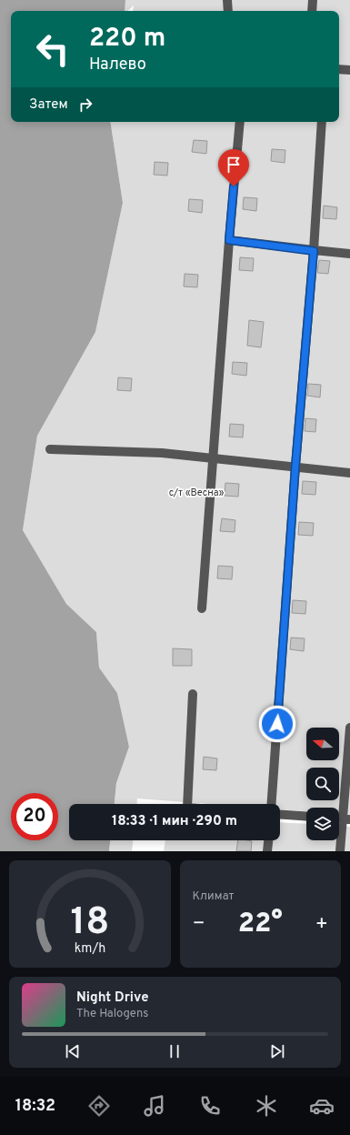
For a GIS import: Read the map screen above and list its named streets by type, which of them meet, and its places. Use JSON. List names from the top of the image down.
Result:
{
  "parks": ["с/т «Весна»"],
  "north": "left",
  "page": {
    "turn": ["220 m", "Налево"],
    "then": "Затем",
    "limit": "20",
    "trip": "18:33 · 1 мин · 290 m",
    "tile": "Климат",
    "heat": ["−", "22°", "+"],
    "song": ["Night Drive", "The Halogens"],
    "tabs": "18:32",
    "gauge": ["18", "km/h"]
  }
}
